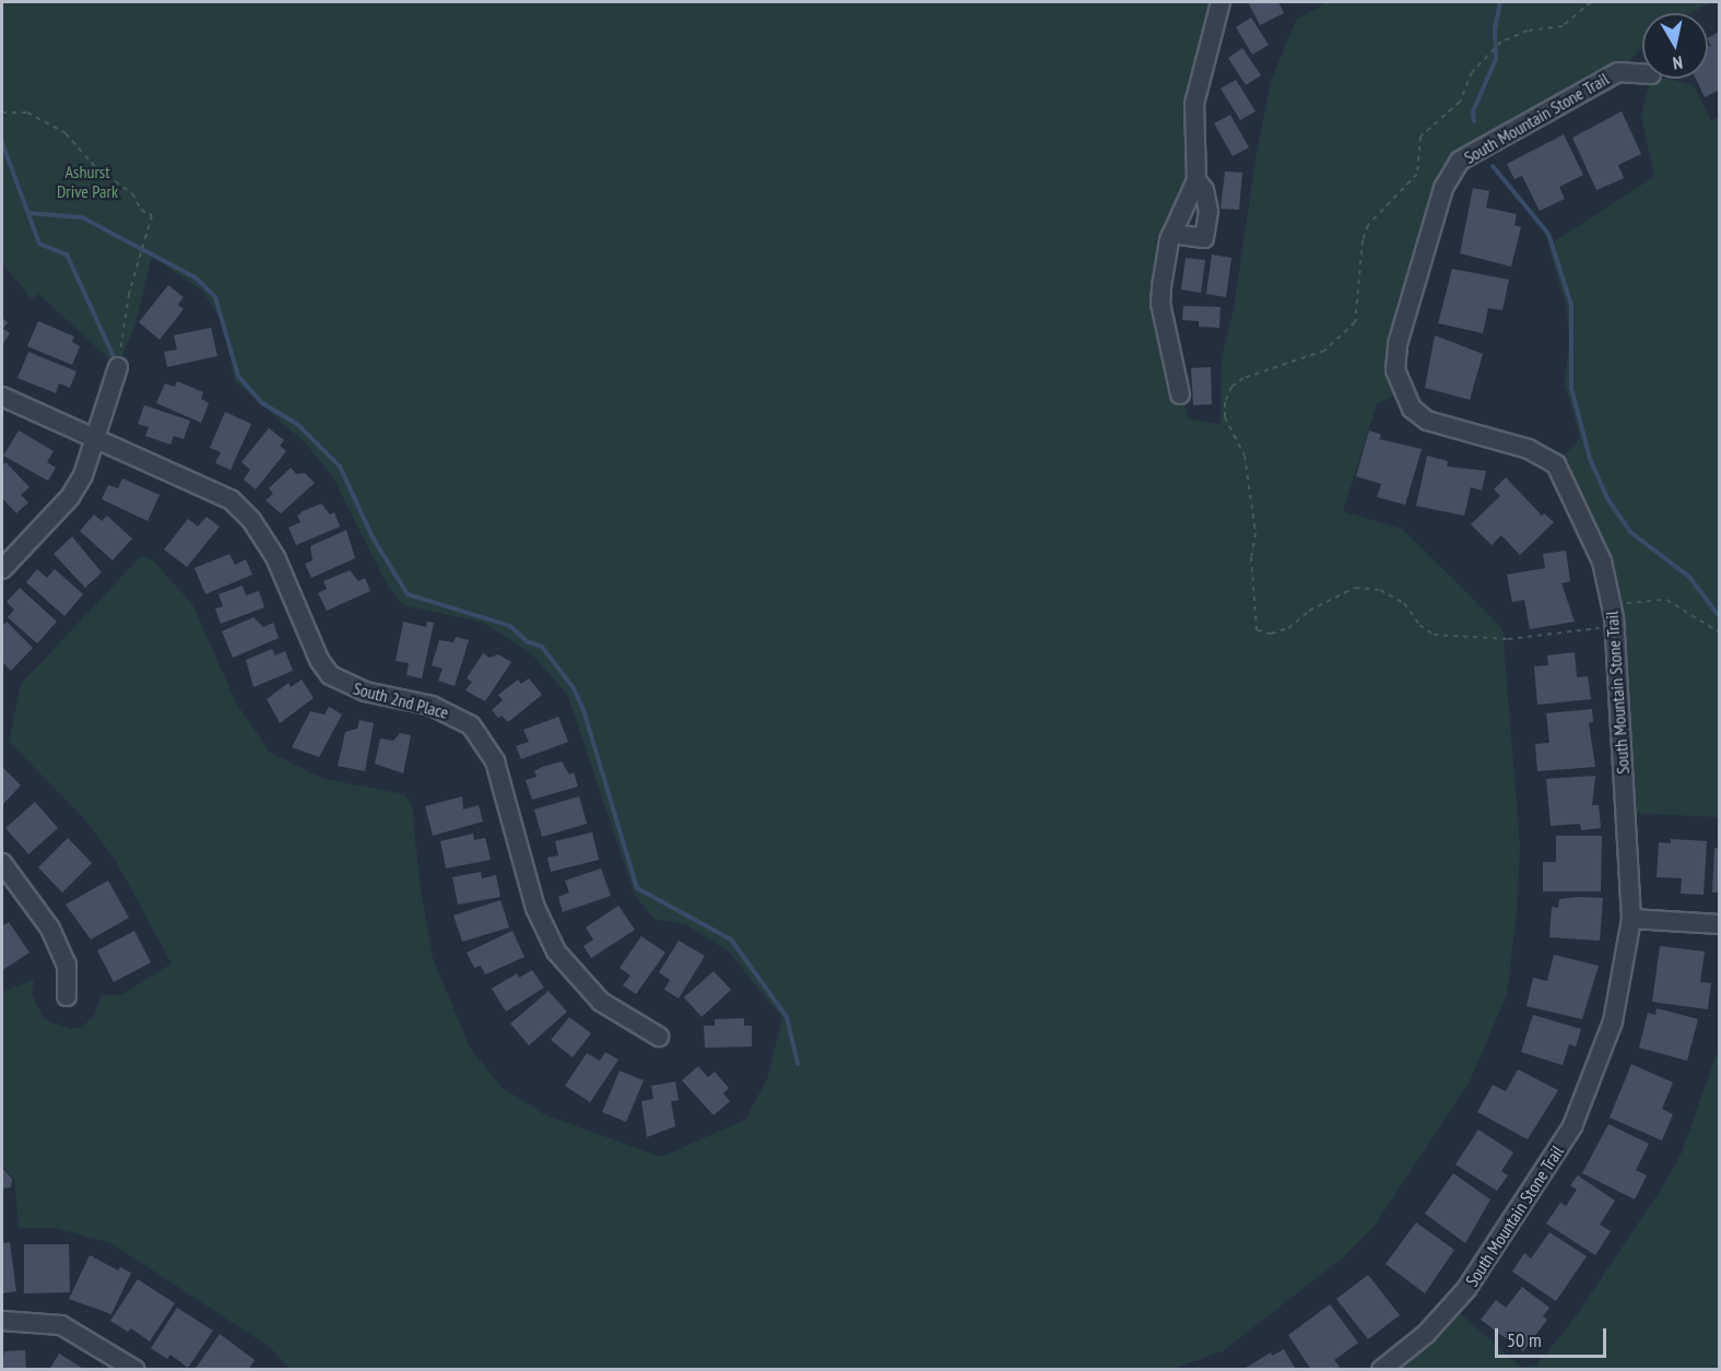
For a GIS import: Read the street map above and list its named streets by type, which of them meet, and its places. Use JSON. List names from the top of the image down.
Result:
{
  "streets": {
    "street": ["South Mountain Stone Trail", "South 2nd Place"]
  },
  "parks": ["Ashurst Drive Park"],
  "scale_bar": "50 m",
  "north": "bottom"
}
